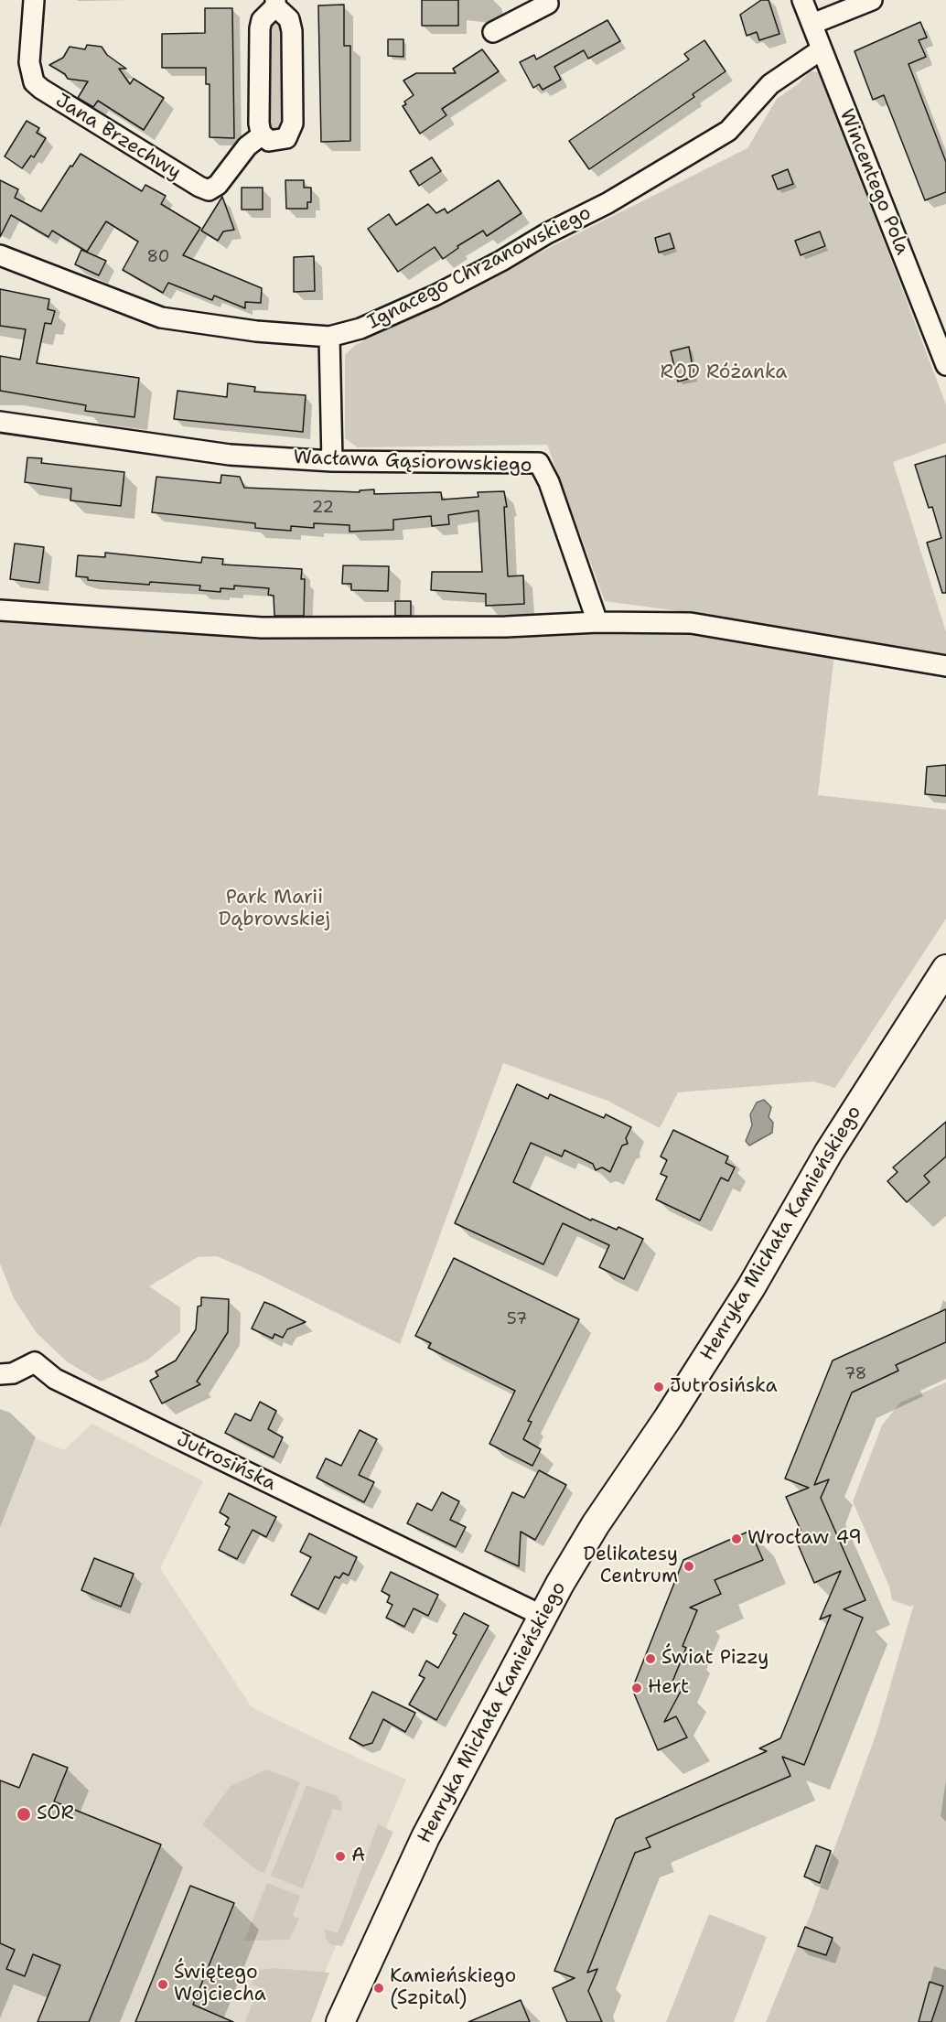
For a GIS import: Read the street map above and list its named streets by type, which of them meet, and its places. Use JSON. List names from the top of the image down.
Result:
{
  "streets": {
    "street": [
      "Jana Brzechwy",
      "Wincentego Pola",
      "Ignacego Chrzanowskiego",
      "Wacława Gąsiorowskiego",
      "Henryka Michała Kamieńskiego",
      "Jutrosińska"
    ]
  },
  "crossings": [
    ["Wincentego Pola", "Ignacego Chrzanowskiego"],
    ["Henryka Michała Kamieńskiego", "Jutrosińska"]
  ],
  "parks": ["ROD Różanka", "Park Marii Dąbrowskiej"],
  "places": [
    "Jutrosińska",
    "Wrocław 49",
    "Delikatesy Centrum",
    "Świat Pizzy",
    "Hert",
    "SOR",
    "A",
    "Świętego Wojciecha",
    "Kamieńskiego (Szpital)"
  ],
  "house_numbers": [
    "80",
    "22",
    "57",
    "78"
  ]
}
